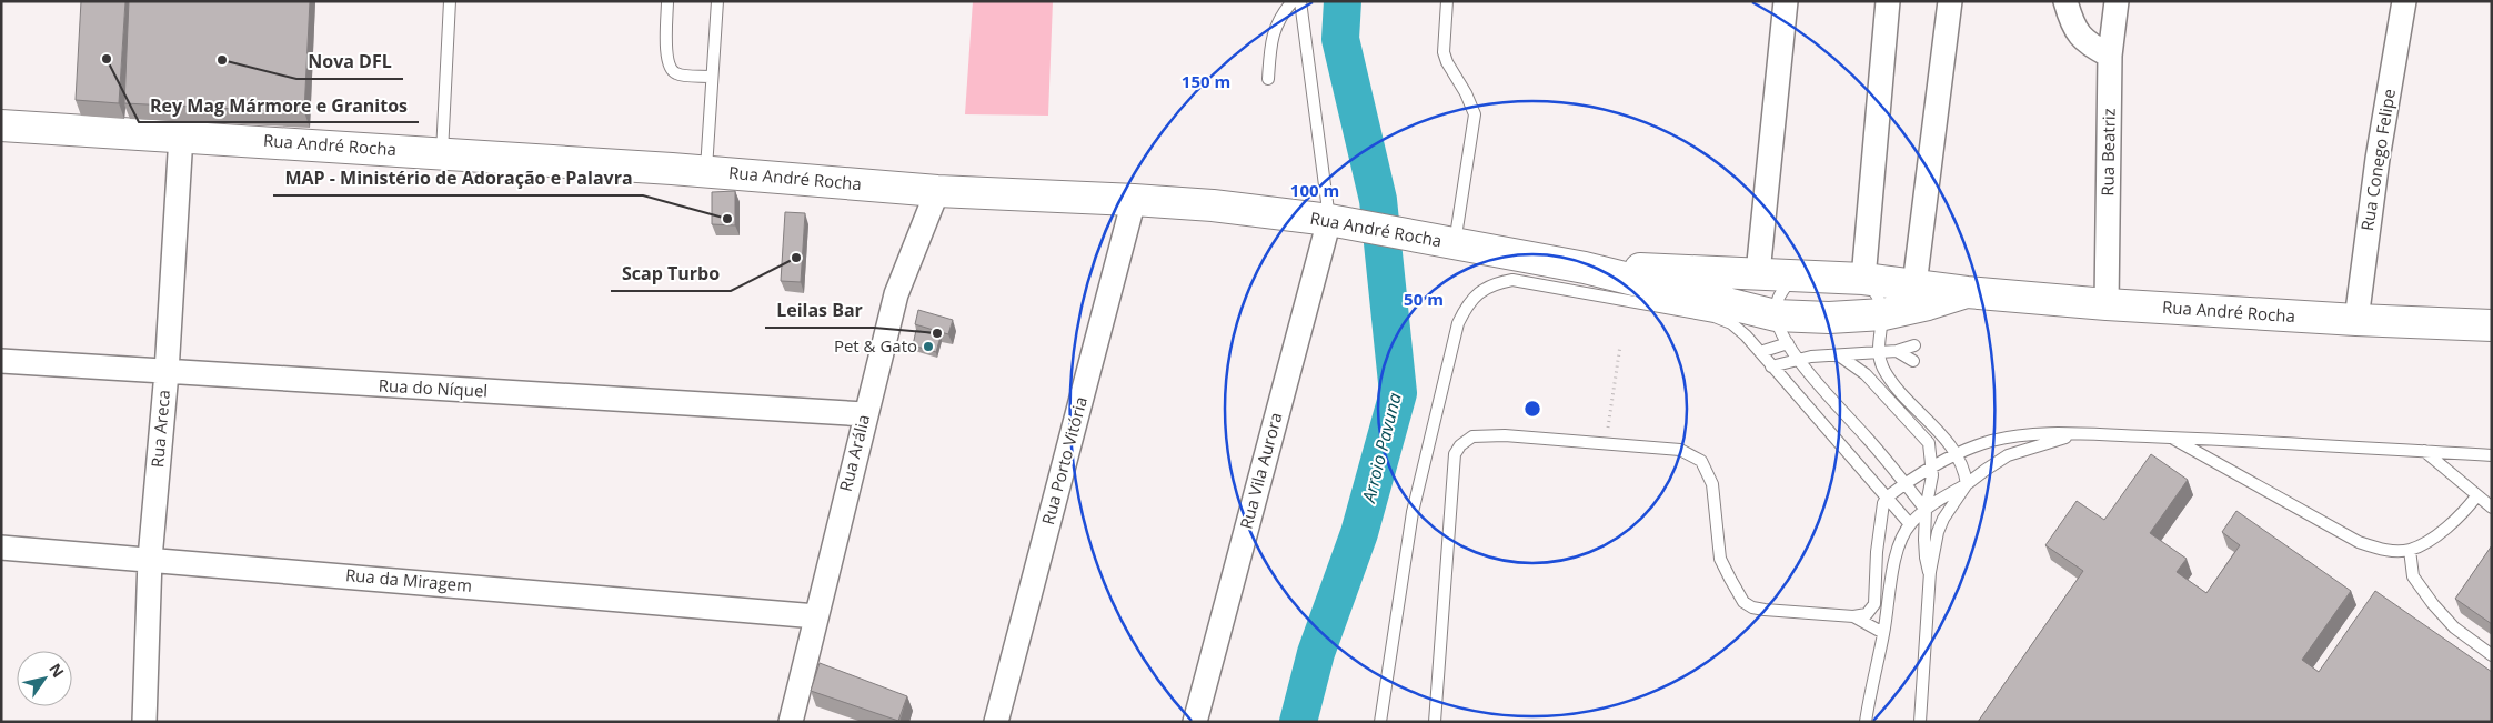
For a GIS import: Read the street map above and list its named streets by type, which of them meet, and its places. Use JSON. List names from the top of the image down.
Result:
{
  "streets": {
    "main road": ["Rua André Rocha"],
    "street": [
      "Rua Beatriz",
      "Rua Conego Felipe",
      "Rua do Níquel",
      "Rua Areca",
      "Rua Arália",
      "Rua Porto Vitória",
      "Rua Vila Aurora",
      "Rua da Miragem"
    ]
  },
  "crossings": [
    ["Rua André Rocha", "Rua Beatriz"],
    ["Rua André Rocha", "Rua Conego Felipe"],
    ["Rua André Rocha", "Rua Areca"],
    ["Rua André Rocha", "Rua Arália"],
    ["Rua André Rocha", "Rua Porto Vitória"],
    ["Rua André Rocha", "Rua Vila Aurora"],
    ["Rua do Níquel", "Rua Areca"],
    ["Rua do Níquel", "Rua Arália"],
    ["Rua Areca", "Rua da Miragem"],
    ["Rua Arália", "Rua da Miragem"]
  ],
  "water": ["Arroio Pavuna"],
  "places": [
    "Rey Mag Mármore e Granitos",
    "Nova DFL",
    "MAP - Ministério de Adoração e Palavra",
    "Scap Turbo",
    "Leilas Bar",
    "Pet & Gato"
  ],
  "north": "top right",
  "rings": ["150 m", "100 m", "50 m"]
}
